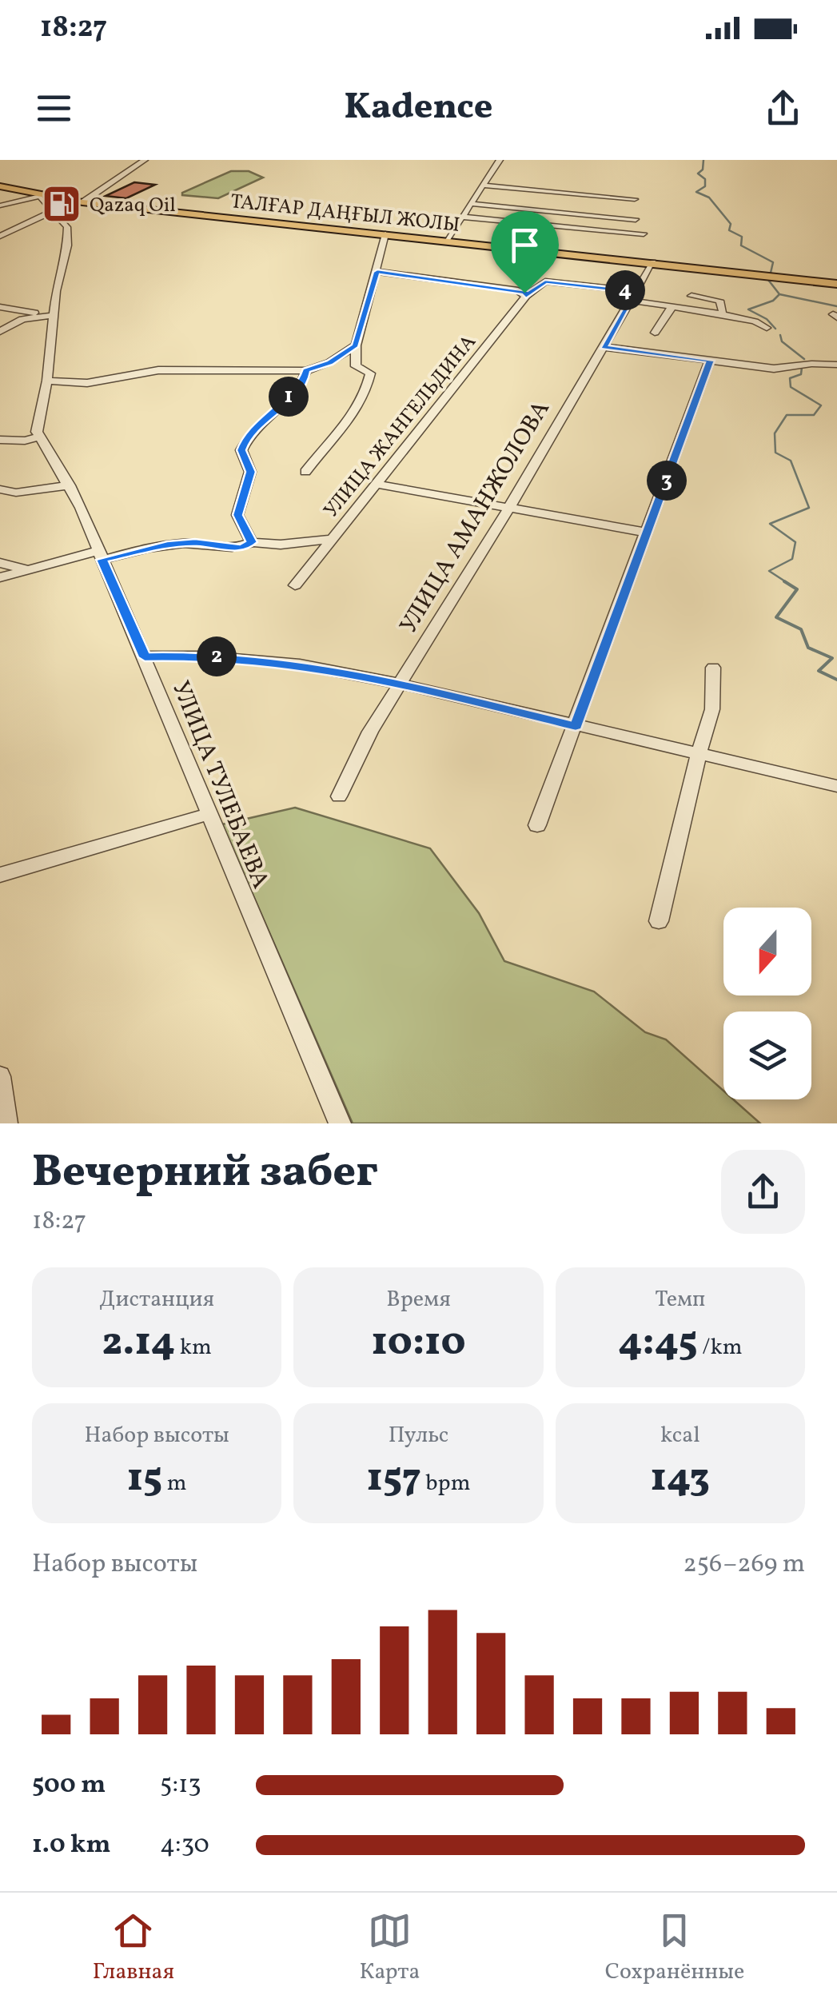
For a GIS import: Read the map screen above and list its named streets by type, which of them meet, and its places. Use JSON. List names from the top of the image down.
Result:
{
  "streets": {
    "main road": ["ТАЛҒАР ДАҢҒЫЛ ЖОЛЫ"],
    "street": ["УЛИЦА ЖАНГЕЛЬДИНА", "УЛИЦА АМАНЖОЛОВА", "УЛИЦА ТУЛЕБАЕВА"]
  },
  "crossings": [
    ["ТАЛҒАР ДАҢҒЫЛ ЖОЛЫ", "УЛИЦА АМАНЖОЛОВА"]
  ],
  "places": {
    "fuel station": ["Qazaq Oil"]
  },
  "north": "bottom",
  "page": {
    "status": "18:27",
    "header": "Kadence",
    "pins": [
      "4",
      "1",
      "3",
      "2"
    ],
    "heading": ["Вечерний забег", "18:27"],
    "stats": [
      ["Дистанция", "2.14 km"],
      ["Время", "10:10"],
      ["Темп", "4:45 /km"],
      ["Набор высоты", "15 m"],
      ["Пульс", "157 bpm"],
      ["kcal", "143"]
    ],
    "chart": ["Набор высоты", "256–269 m"],
    "list": [
      {
        "name": "500 m",
        "note": "5:13"
      },
      {
        "name": "1.0 km",
        "note": "4:30"
      }
    ],
    "tabs": ["Главная", "Карта", "Сохранённые"]
  }
}
